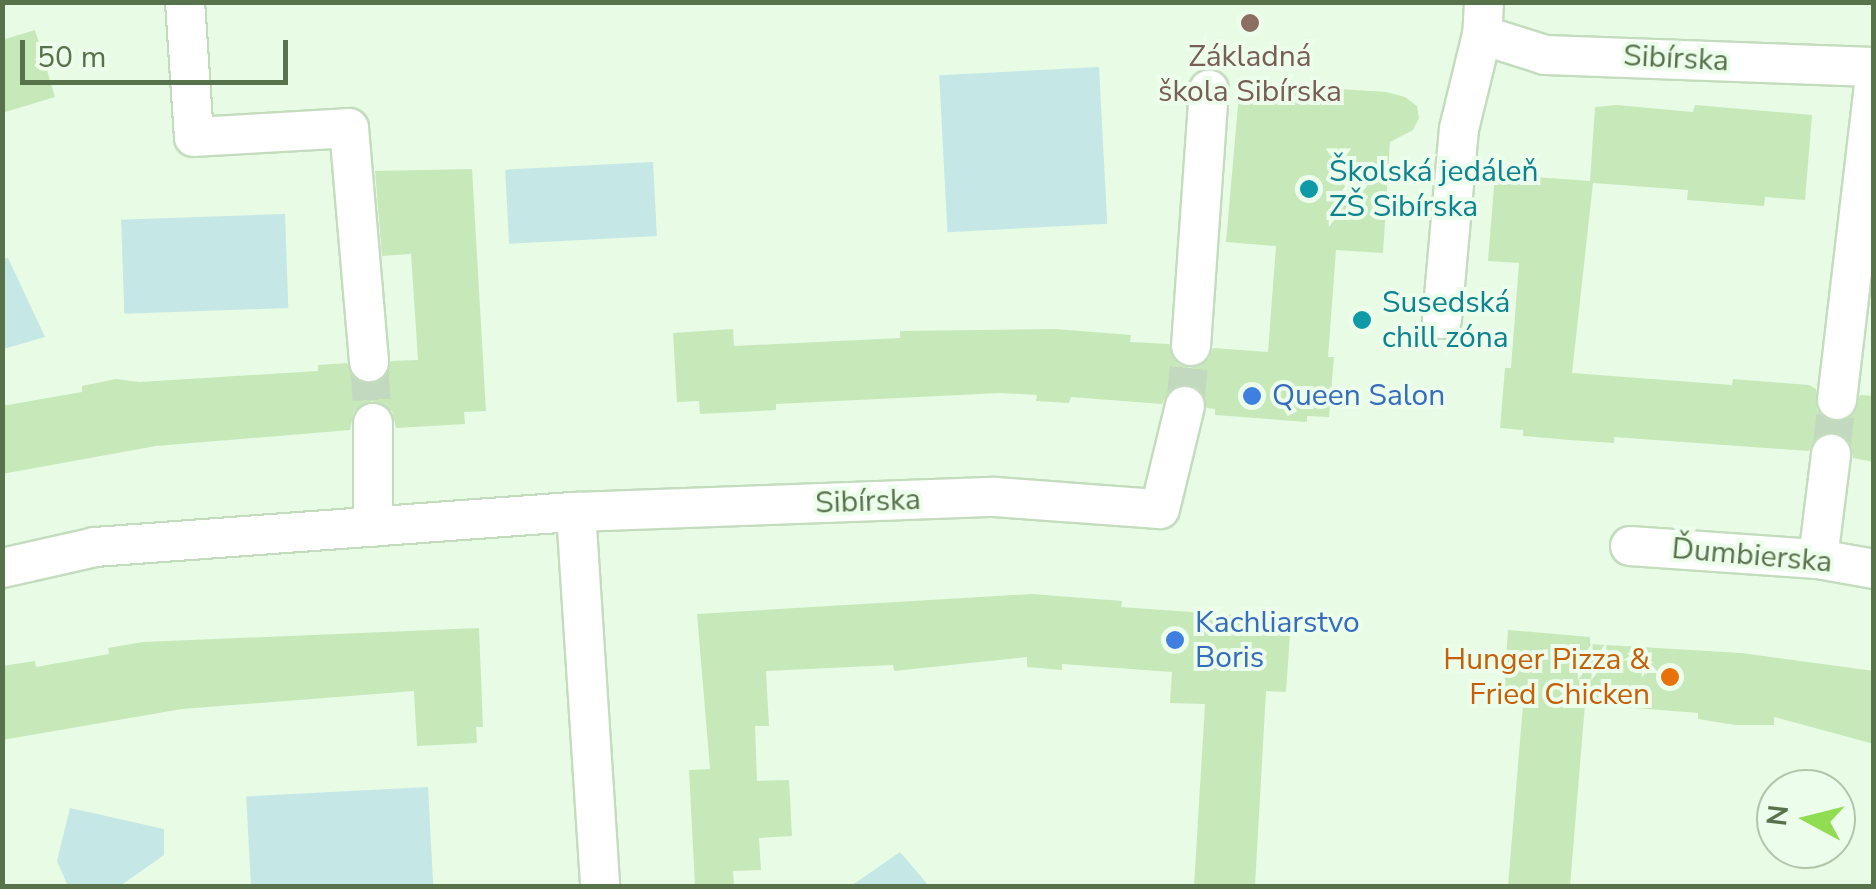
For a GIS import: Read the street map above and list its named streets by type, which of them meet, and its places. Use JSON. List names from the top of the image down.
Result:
{
  "streets": {
    "street": ["Sibírska", "Ďumbierska"]
  },
  "places": [
    "Základná škola Sibírska",
    "Školská jedáleň ZŠ Sibírska",
    "Susedská chill zóna",
    "Queen Salon",
    "Kachliarstvo Boris",
    "Hunger Pizza & Fried Chicken"
  ],
  "scale_bar": "50 m",
  "north": "left"
}
